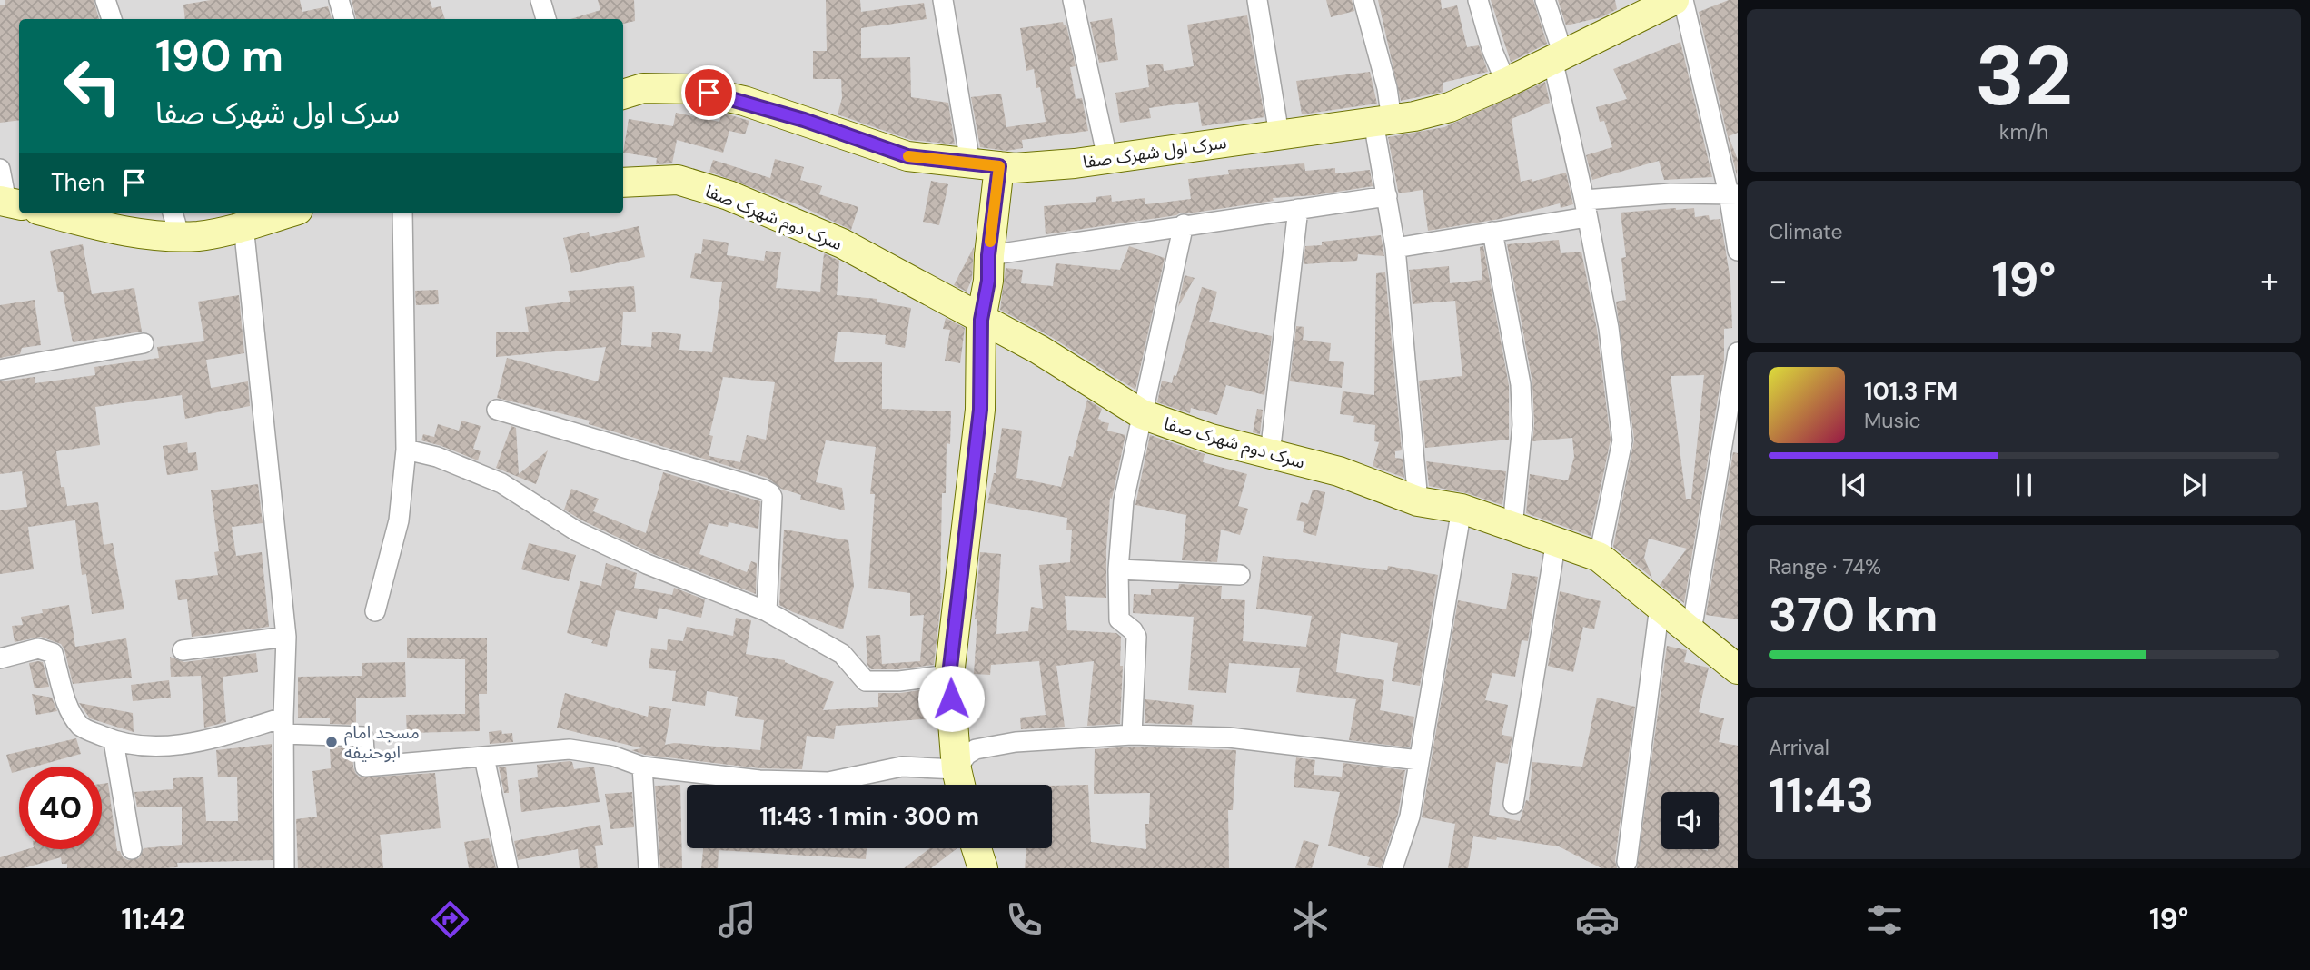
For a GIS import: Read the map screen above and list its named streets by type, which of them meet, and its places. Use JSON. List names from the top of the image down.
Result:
{
  "streets": {
    "street": ["سرک اول شهرک صفا", "سرک دوم شهرک صفا"]
  },
  "places": ["مسجد امام ابوحنیفه"],
  "page": {
    "tile": [
      ["32", "km/h"],
      "Climate",
      ["Range · 74%", "370 km"],
      ["Arrival", "11:43"]
    ],
    "turn": ["190 m", "سرک اول شهرک صفا"],
    "then": "Then",
    "heat": ["−", "19°", "+"],
    "song": ["101.3 FM", "Music"],
    "limit": "40",
    "trip": "11:43 · 1 min · 300 m",
    "tabs": ["11:42", "19°"]
  }
}
